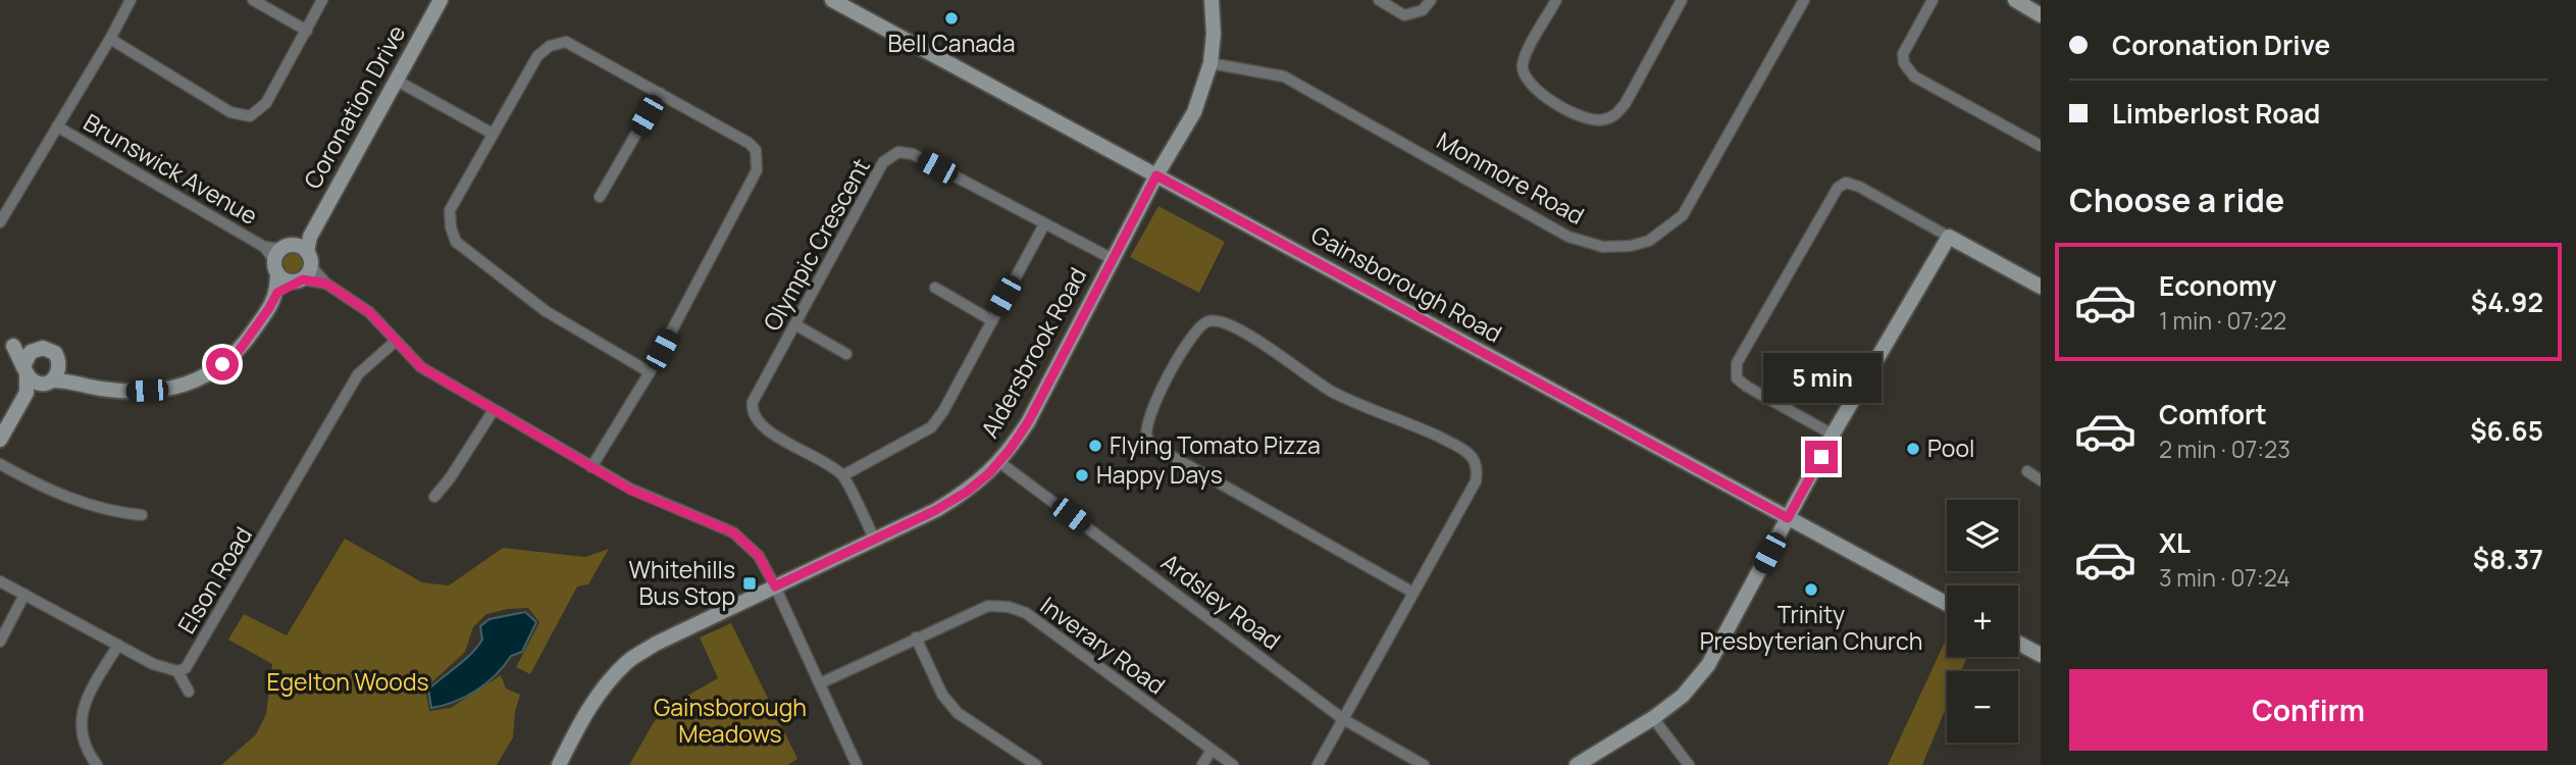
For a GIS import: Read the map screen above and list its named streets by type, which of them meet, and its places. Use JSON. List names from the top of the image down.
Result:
{
  "streets": {
    "street": [
      "Coronation Drive",
      "Brunswick Avenue",
      "Monmore Road",
      "Olympic Crescent",
      "Gainsborough Road",
      "Aldersbrook Road",
      "Elson Road",
      "Ardsley Road",
      "Inverary Road"
    ]
  },
  "crossings": [
    ["Coronation Drive", "Brunswick Avenue"],
    ["Monmore Road", "Aldersbrook Road"],
    ["Olympic Crescent", "Aldersbrook Road"],
    ["Gainsborough Road", "Aldersbrook Road"],
    ["Aldersbrook Road", "Ardsley Road"]
  ],
  "parks": ["Egelton Woods", "Gainsborough Meadows"],
  "places": {
    "other": [
      "Bell Canada",
      "Flying Tomato Pizza",
      "Pool",
      "Happy Days",
      "Trinity Presbyterian Church"
    ],
    "transit": ["Whitehills Bus Stop"]
  },
  "page": {
    "banner": ["Coronation Drive", "Limberlost Road"],
    "heading": "Choose a ride",
    "list": [
      {
        "name": "Economy",
        "note": "1 min · 07:22",
        "value": "$4.92"
      },
      {
        "name": "Comfort",
        "note": "2 min · 07:23",
        "value": "$6.65"
      },
      {
        "name": "XL",
        "note": "3 min · 07:24",
        "value": "$8.37"
      }
    ],
    "bubble": "5 min",
    "map_buttons": ["+", "−"],
    "buttons": "Confirm"
  }
}
